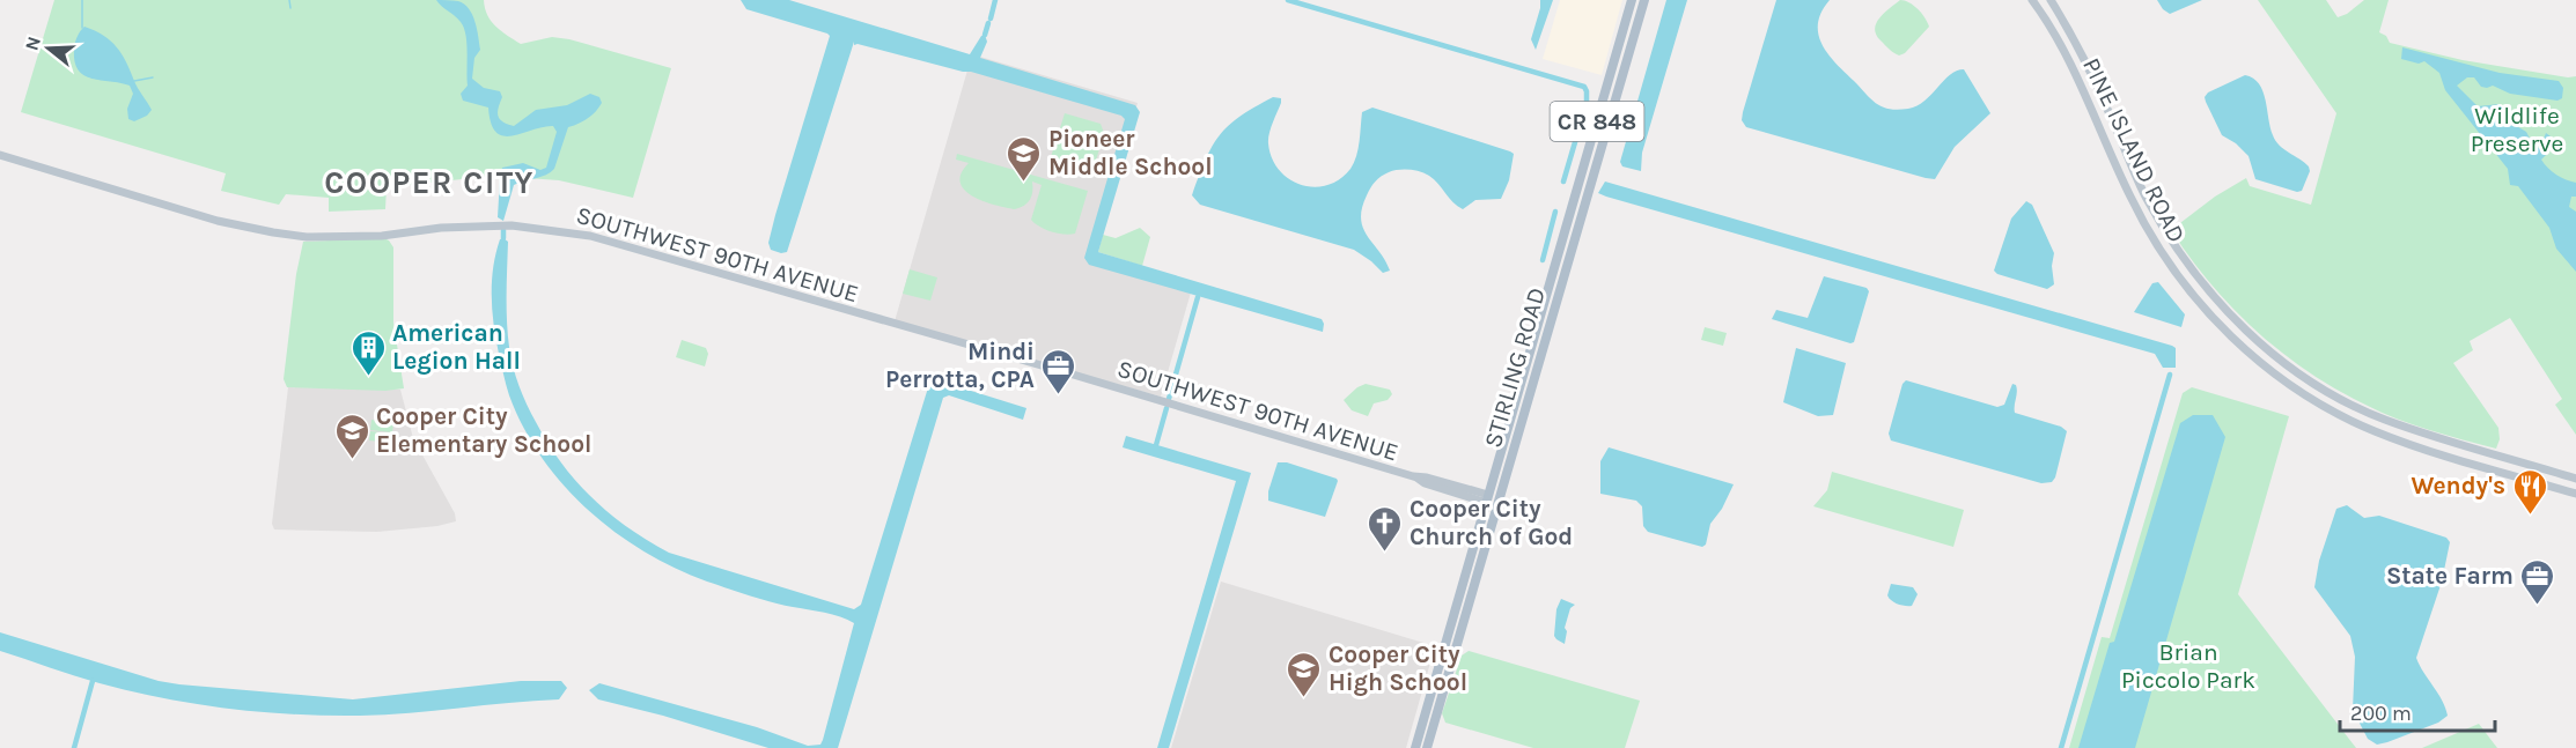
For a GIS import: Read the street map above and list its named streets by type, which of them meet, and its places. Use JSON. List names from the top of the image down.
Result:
{
  "streets": {
    "main road": ["CR 848", "STIRLING ROAD"],
    "street": ["PINE ISLAND ROAD", "SOUTHWEST 90TH AVENUE"]
  },
  "crossings": [
    ["SOUTHWEST 90TH AVENUE", "STIRLING ROAD"]
  ],
  "districts": ["COOPER CITY"],
  "parks": ["Wildlife Preserve", "Brian Piccolo Park"],
  "places": {
    "school or university": ["Pioneer Middle School", "Cooper City Elementary School", "Cooper City High School"],
    "building": ["American Legion Hall"],
    "office": ["Mindi Perrotta, CPA", "State Farm"],
    "restaurant": ["Wendy's"],
    "church": ["Cooper City Church of God"]
  },
  "scale_bar": "200 m",
  "north": "left"
}
